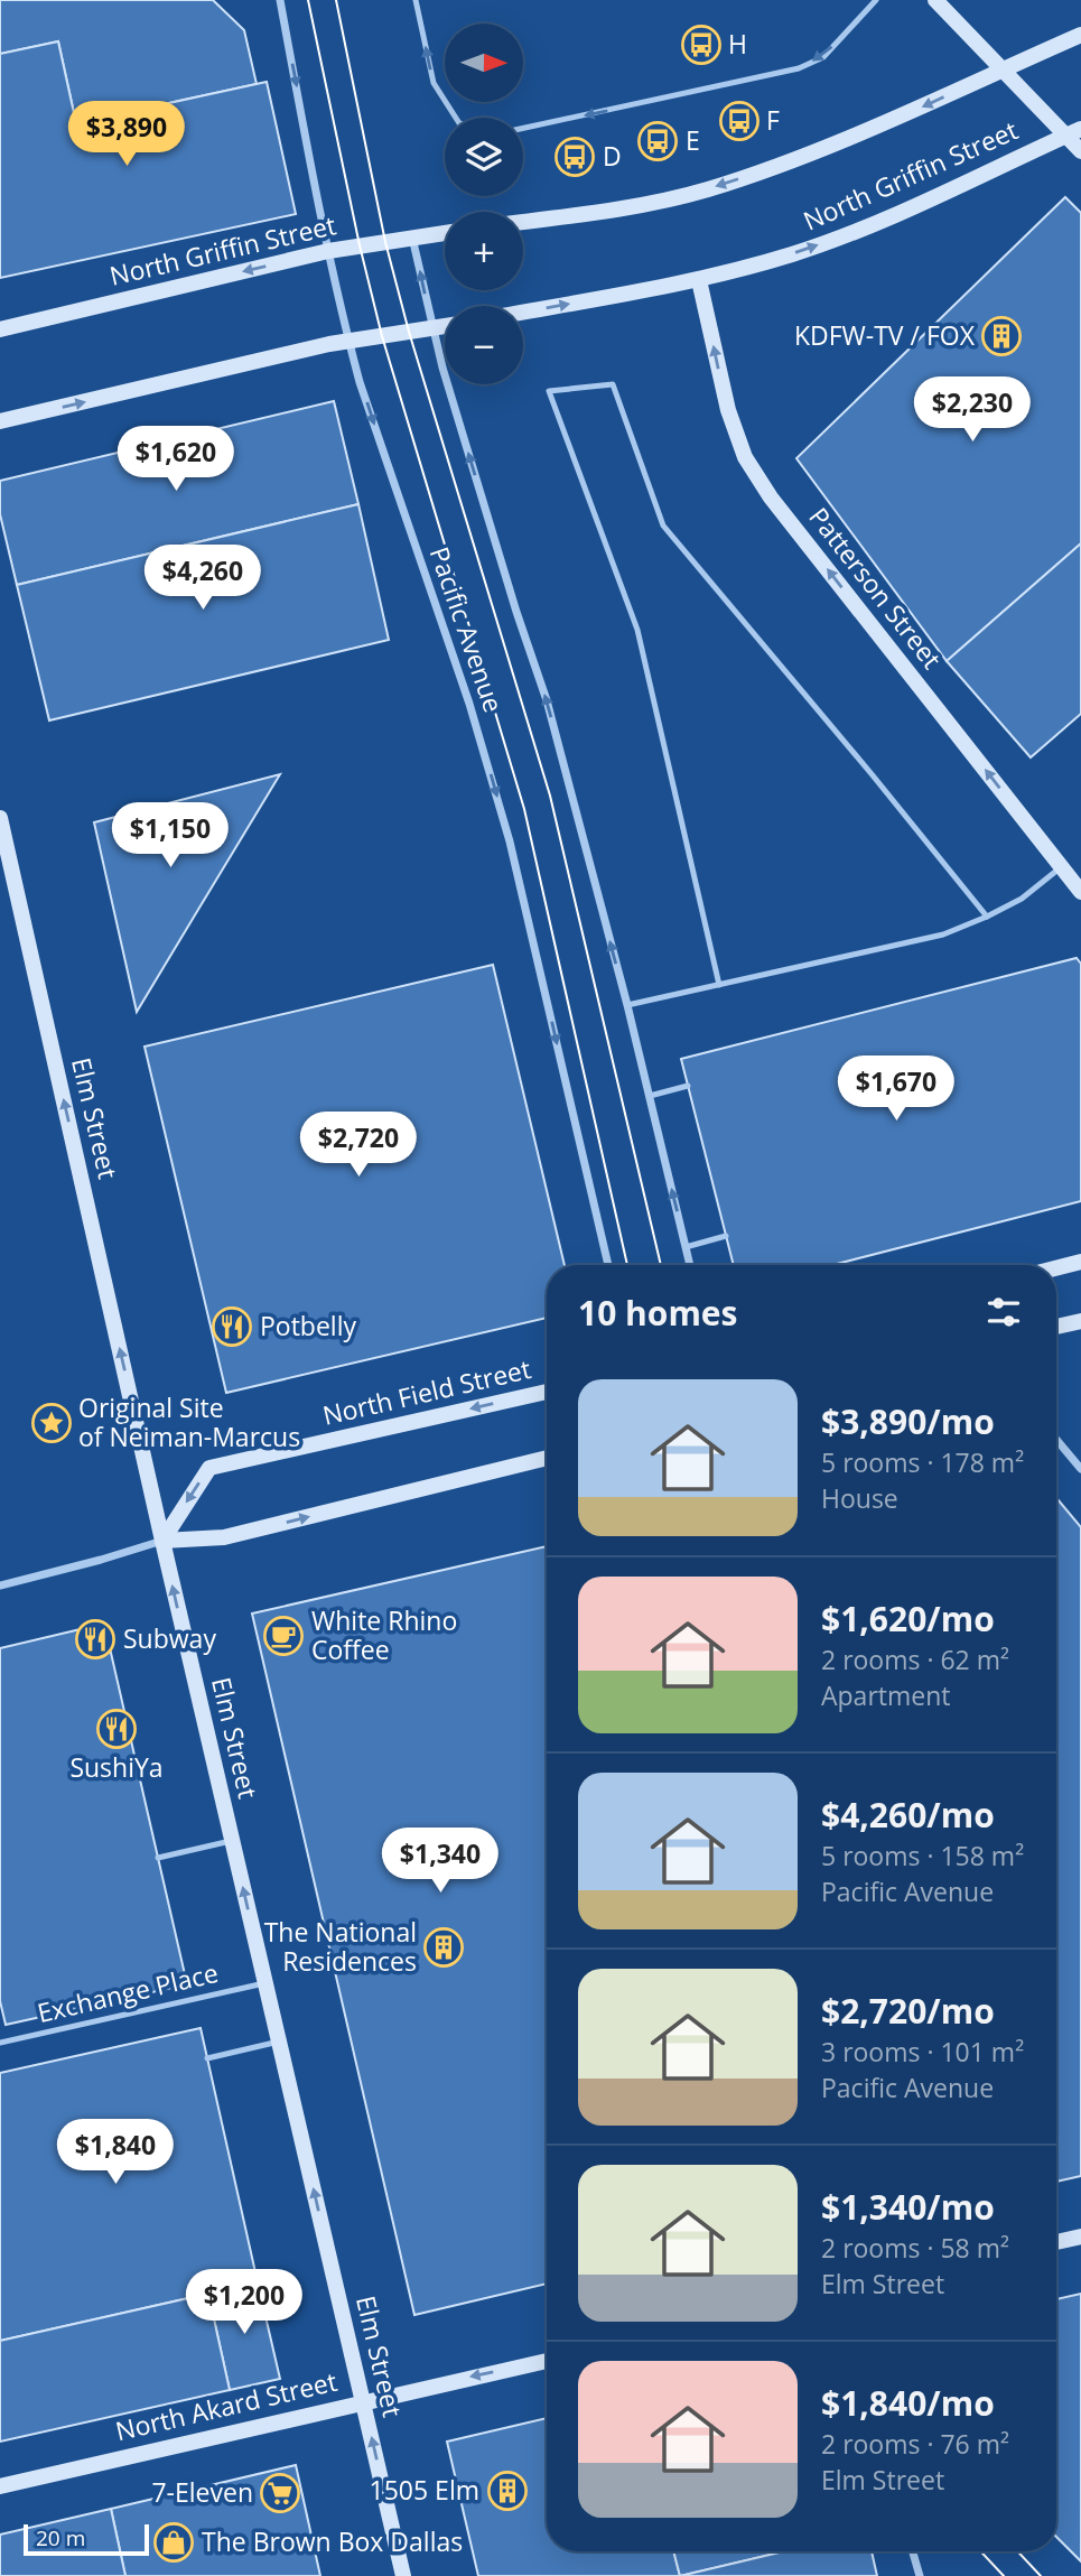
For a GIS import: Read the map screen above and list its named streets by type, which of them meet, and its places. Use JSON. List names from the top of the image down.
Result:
{
  "streets": {
    "main road": [
      "North Griffin Street",
      "Patterson Street",
      "Elm Street",
      "North Field Street",
      "North Akard Street"
    ],
    "street": ["Pacific Avenue"],
    "lane": ["Exchange Place"]
  },
  "crossings": [
    ["North Griffin Street", "Patterson Street"],
    ["North Griffin Street", "Pacific Avenue"],
    ["Elm Street", "North Field Street"],
    ["Elm Street", "Exchange Place"],
    ["Elm Street", "North Akard Street"]
  ],
  "one_way": ["Patterson Street", "Elm Street"],
  "places": {
    "bus stop": [
      "H",
      "F",
      "E",
      "D"
    ],
    "building": ["KDFW-TV / FOX", "The National Residences", "1505 Elm"],
    "restaurant": ["Potbelly", "Subway", "SushiYa"],
    "place": ["Original Site of Neiman-Marcus"],
    "cafe": ["White Rhino Coffee"],
    "supermarket": ["7-Eleven"],
    "shop": ["The Brown Box Dallas"]
  },
  "scale_bar": "20 m",
  "north": "right",
  "page": {
    "map_buttons": ["+", "−"],
    "price": [
      "$3,890",
      "$2,230",
      "$1,620",
      "$4,260",
      "$1,150",
      "$1,670",
      "$2,720",
      "$1,340",
      "$1,840",
      "$1,200"
    ],
    "heading": "10 homes",
    "list": [
      {
        "name": "$3,890/mo",
        "note": "5 rooms · 178 m² · House"
      },
      {
        "name": "$1,620/mo",
        "note": "2 rooms · 62 m² · Apartment"
      },
      {
        "name": "$4,260/mo",
        "note": "5 rooms · 158 m² · Pacific Avenue"
      },
      {
        "name": "$2,720/mo",
        "note": "3 rooms · 101 m² · Pacific Avenue"
      },
      {
        "name": "$1,340/mo",
        "note": "2 rooms · 58 m² · Elm Street"
      },
      {
        "name": "$1,840/mo",
        "note": "2 rooms · 76 m² · Elm Street"
      }
    ],
    "scale": "20 m"
  }
}
